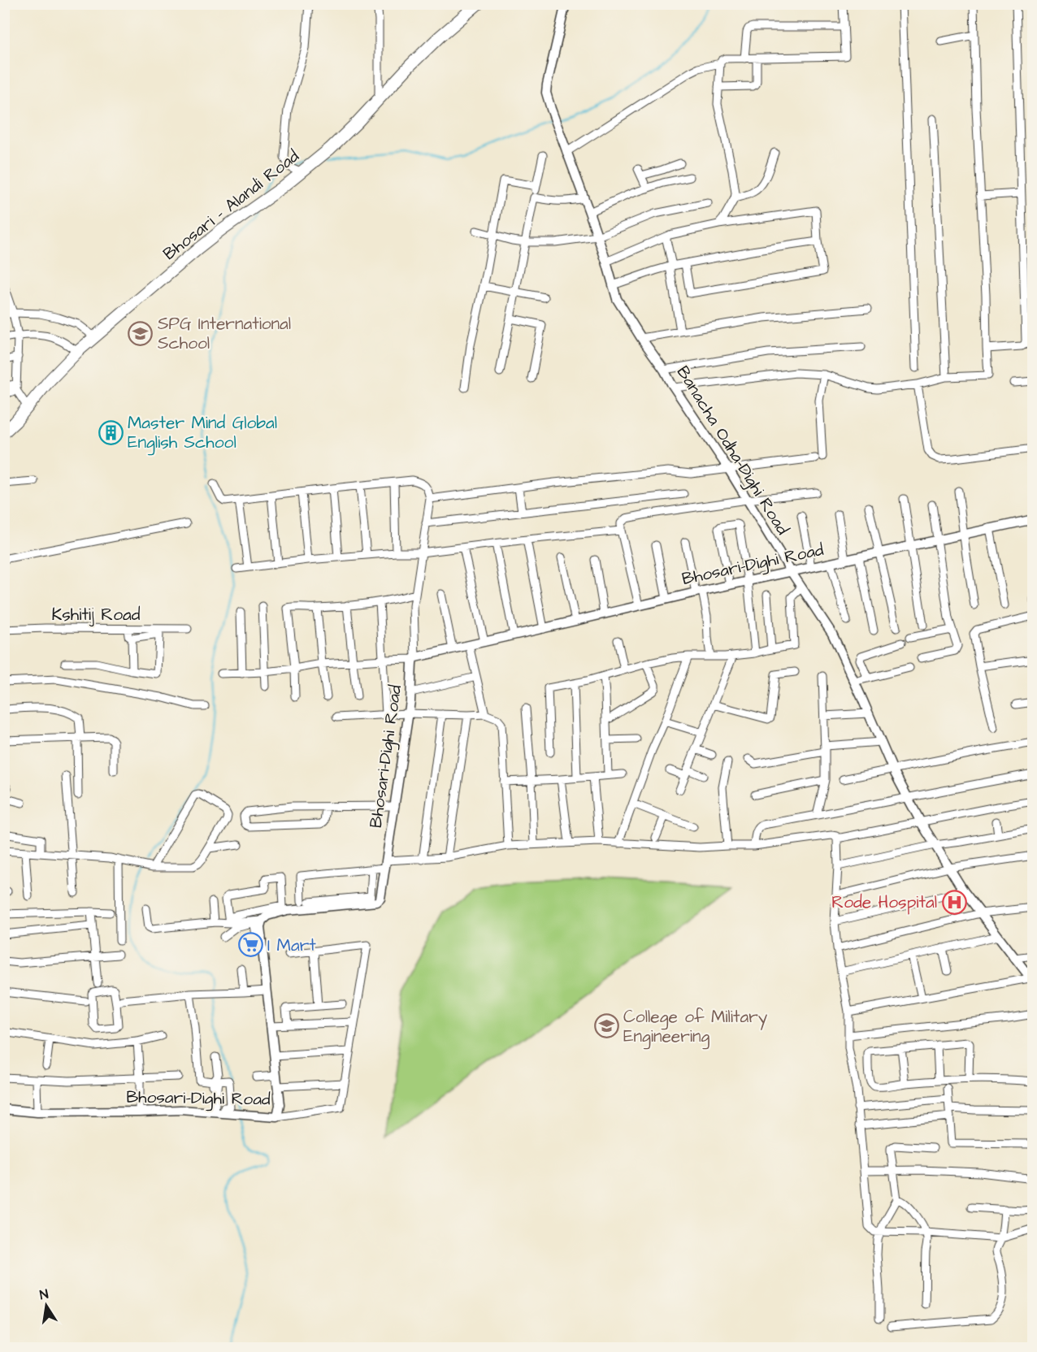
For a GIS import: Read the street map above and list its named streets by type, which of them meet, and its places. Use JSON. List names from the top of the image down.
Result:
{
  "streets": {
    "main road": ["Bhosari - Alandi Road"],
    "street": ["Banacha Odha-Dighi Road", "Bhosari-Dighi Road", "Kshitij Road"]
  },
  "crossings": [
    ["Banacha Odha-Dighi Road", "Bhosari-Dighi Road"]
  ],
  "places": {
    "school or university": ["SPG International School", "College of Military Engineering"],
    "building": ["Master Mind Global English School"],
    "hospital": ["Rode Hospital"],
    "supermarket": ["I Mart"]
  },
  "north": "top"
}
